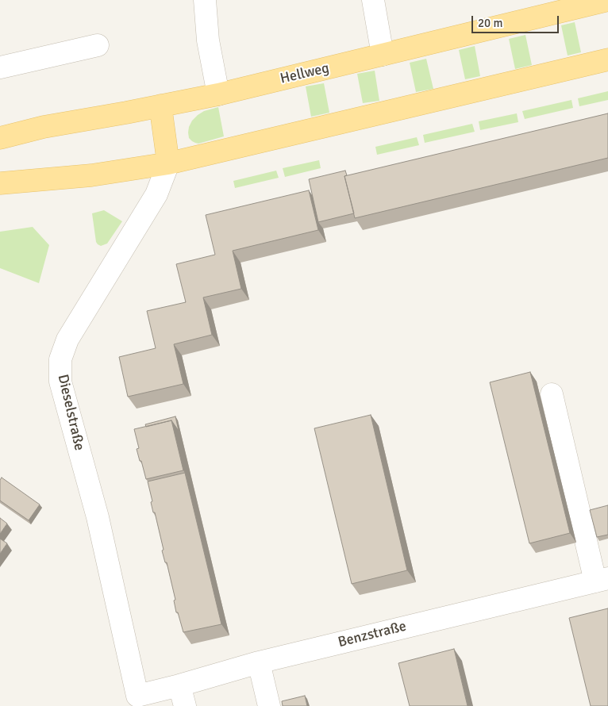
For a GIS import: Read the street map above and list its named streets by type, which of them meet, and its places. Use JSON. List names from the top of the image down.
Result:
{
  "streets": {
    "main road": ["Hellweg", "Dieselstraße"],
    "street": ["Benzstraße"]
  },
  "crossings": [
    ["Hellweg", "Dieselstraße"],
    ["Dieselstraße", "Benzstraße"]
  ],
  "scale_bar": "20 m"
}
